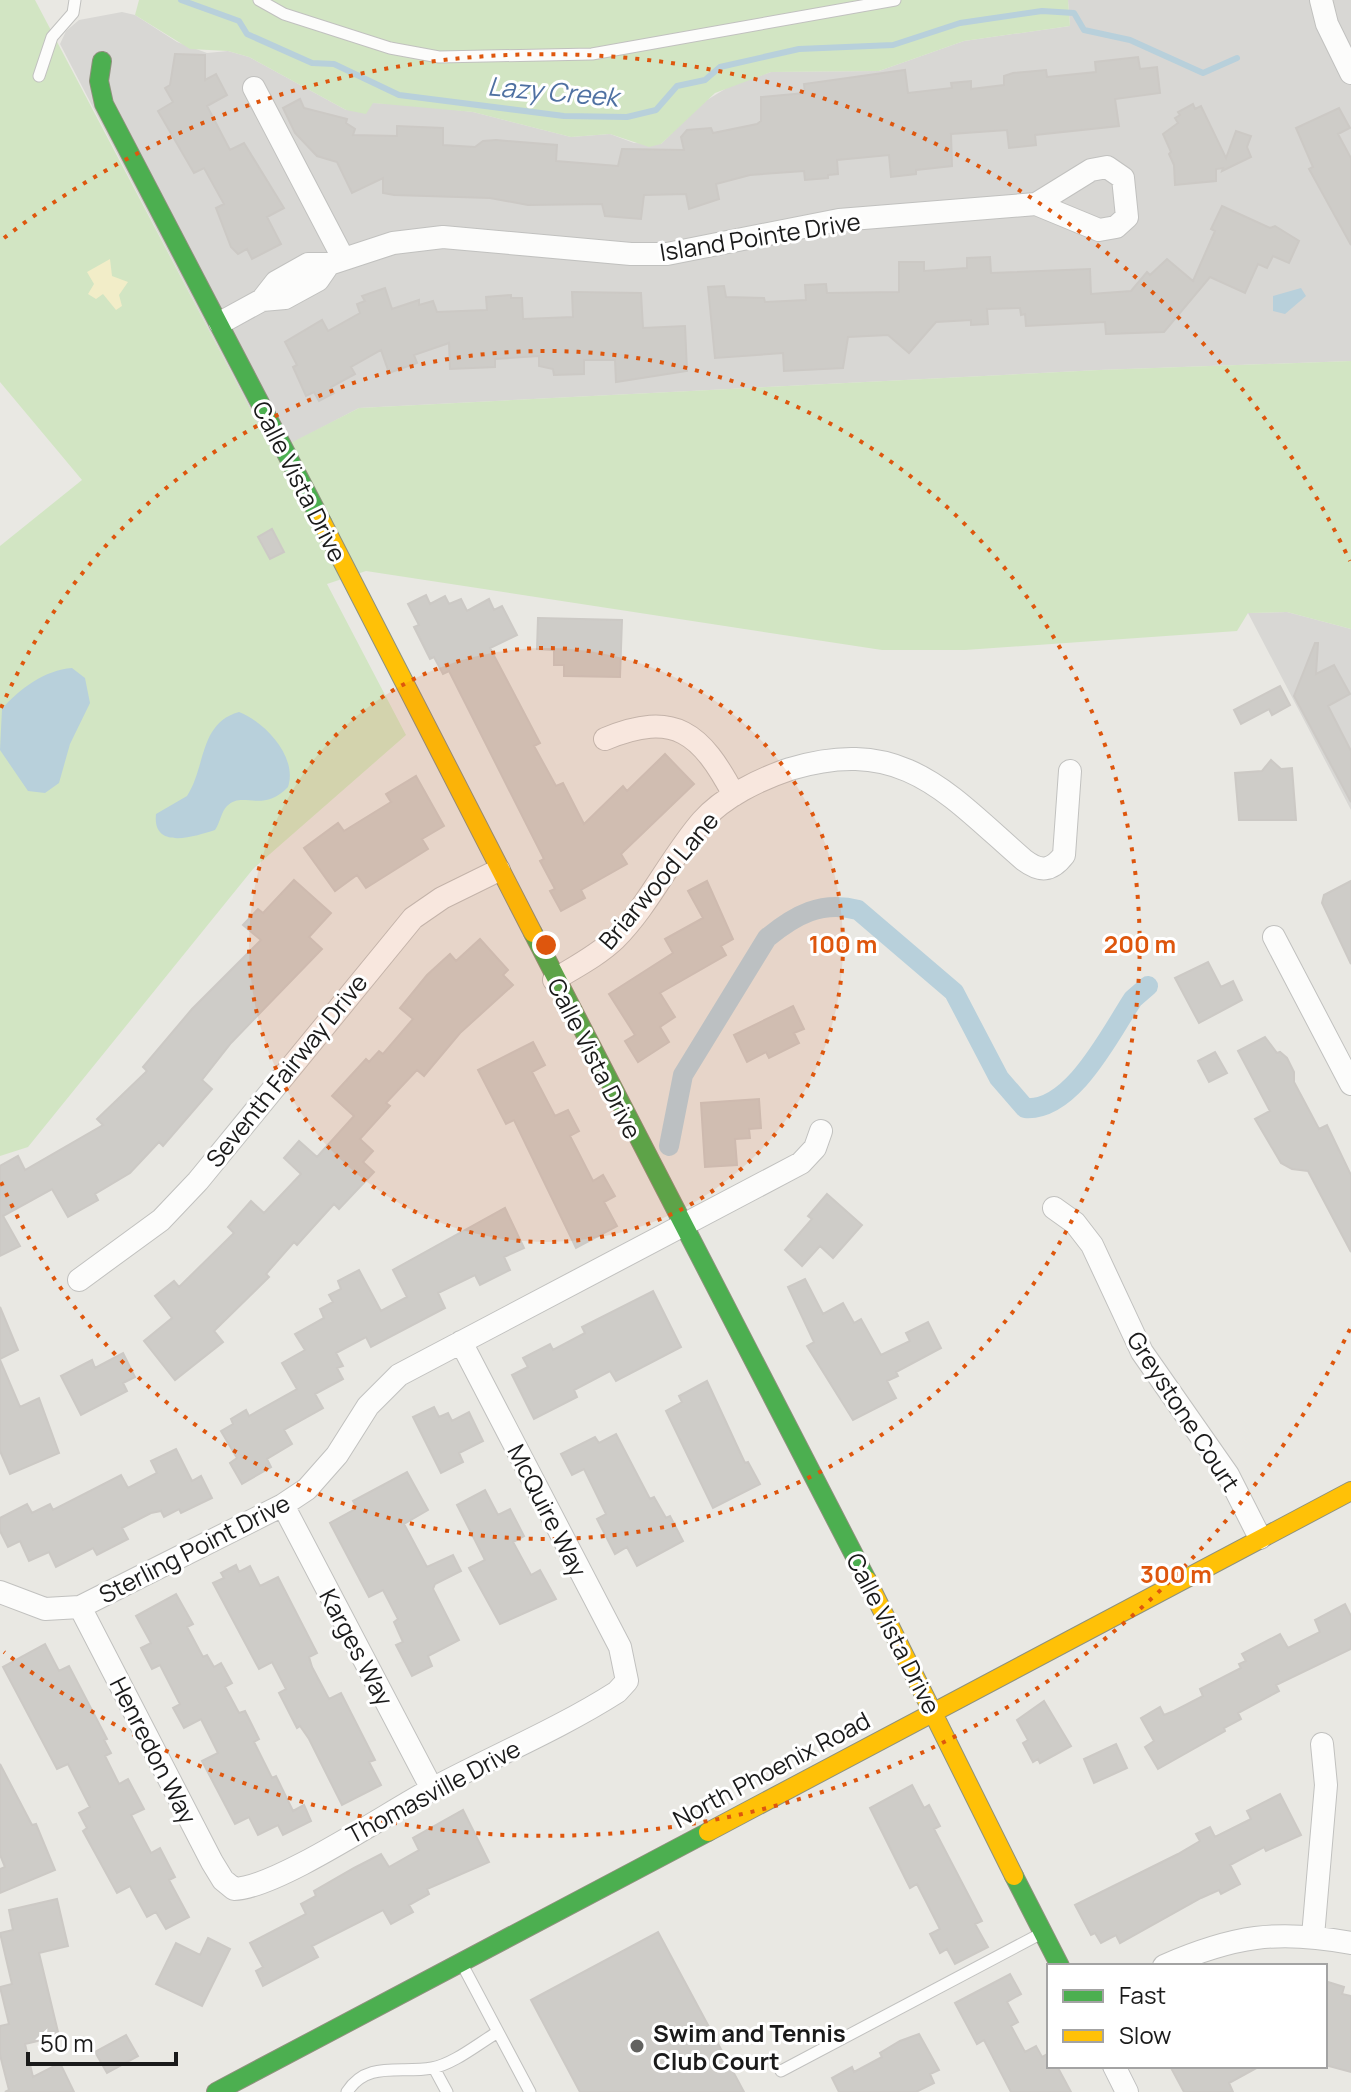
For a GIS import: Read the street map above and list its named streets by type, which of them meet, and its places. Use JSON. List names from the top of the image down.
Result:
{
  "streets": {
    "street": [
      "Island Pointe Drive",
      "Calle Vista Drive",
      "Briarwood Lane",
      "Seventh Fairway Drive",
      "Greystone Court",
      "McQuire Way",
      "Sterling Point Drive",
      "Karges Way",
      "Henredon Way",
      "North Phoenix Road",
      "Thomasville Drive"
    ]
  },
  "crossings": [
    ["Island Pointe Drive", "Calle Vista Drive"],
    ["Calle Vista Drive", "Briarwood Lane"],
    ["Calle Vista Drive", "Seventh Fairway Drive"],
    ["Calle Vista Drive", "Sterling Point Drive"],
    ["Calle Vista Drive", "North Phoenix Road"],
    ["Greystone Court", "North Phoenix Road"],
    ["McQuire Way", "Sterling Point Drive"],
    ["McQuire Way", "Thomasville Drive"],
    ["Sterling Point Drive", "Karges Way"],
    ["Sterling Point Drive", "Henredon Way"],
    ["Karges Way", "Thomasville Drive"],
    ["Henredon Way", "Thomasville Drive"]
  ],
  "water": ["Lazy Creek"],
  "places": ["Swim and Tennis Club Court"],
  "legend": ["Fast", "Slow"],
  "scale_bar": "50 m",
  "rings": ["100 m", "200 m", "300 m"]
}
